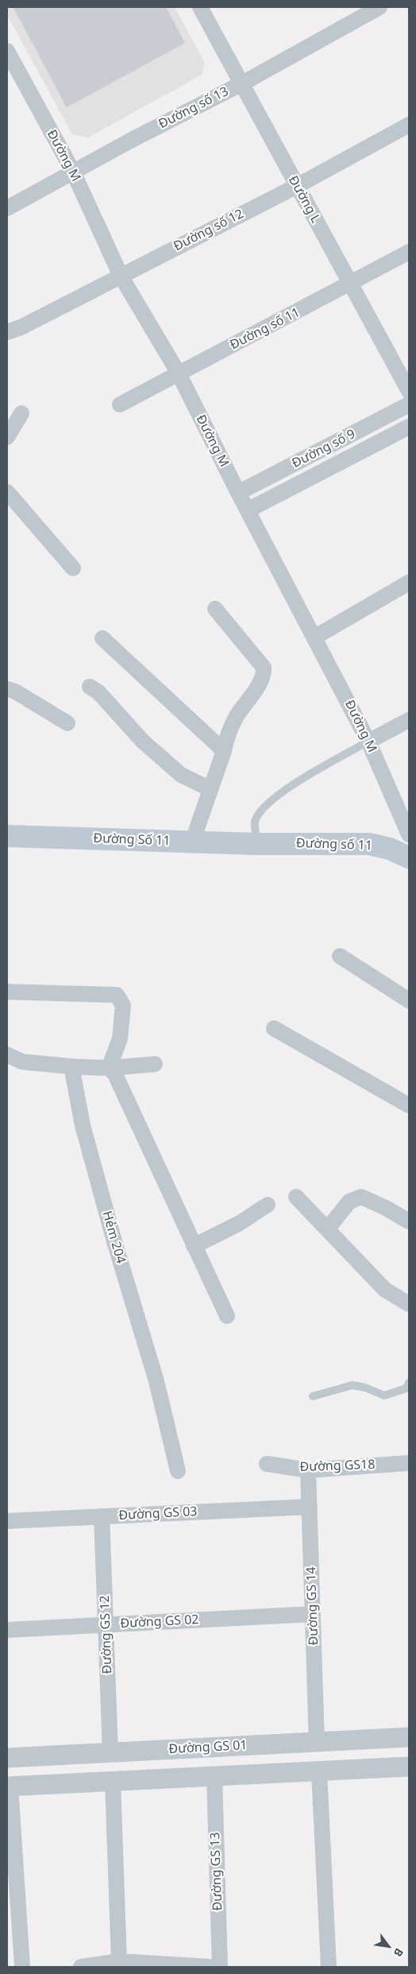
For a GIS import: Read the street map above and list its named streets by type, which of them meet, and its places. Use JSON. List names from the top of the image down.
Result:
{
  "streets": {
    "main road": ["Đường số 11", "Đường Số 11"],
    "street": [
      "Đường số 13",
      "Đường M",
      "Đường L",
      "Đường số 12",
      "Đường số 9",
      "Hẻm 204",
      "Đường GS18",
      "Đường GS 03",
      "Đường GS 14",
      "Đường GS 02",
      "Đường GS 12",
      "Đường GS 01",
      "Đường GS 13"
    ]
  },
  "crossings": [
    ["Đường số 13", "Đường M"],
    ["Đường số 13", "Đường L"],
    ["Đường M", "Đường số 12"],
    ["Đường M", "Đường số 11"],
    ["Đường M", "Đường số 9"],
    ["Đường L", "Đường số 12"],
    ["Đường L", "Đường số 11"],
    ["Đường số 11", "Đường Số 11"],
    ["Đường GS18", "Đường GS 14"],
    ["Đường GS 03", "Đường GS 14"],
    ["Đường GS 03", "Đường GS 12"],
    ["Đường GS 14", "Đường GS 02"],
    ["Đường GS 14", "Đường GS 01"],
    ["Đường GS 02", "Đường GS 12"],
    ["Đường GS 12", "Đường GS 01"]
  ],
  "north": "bottom right"
}
